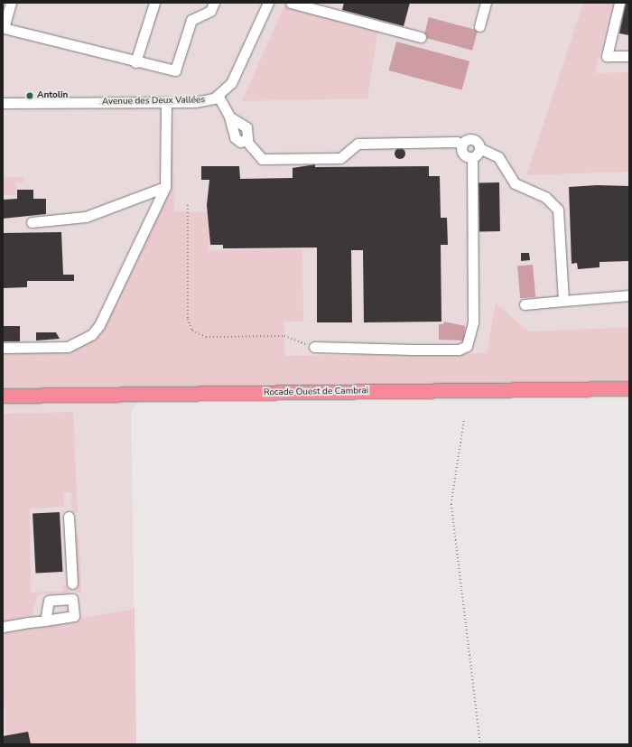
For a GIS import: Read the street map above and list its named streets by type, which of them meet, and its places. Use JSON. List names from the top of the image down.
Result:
{
  "streets": {
    "highway": ["Rocade Ouest de Cambrai"],
    "street": ["Avenue des Deux Vallées"]
  },
  "places": ["Antolin"]
}
